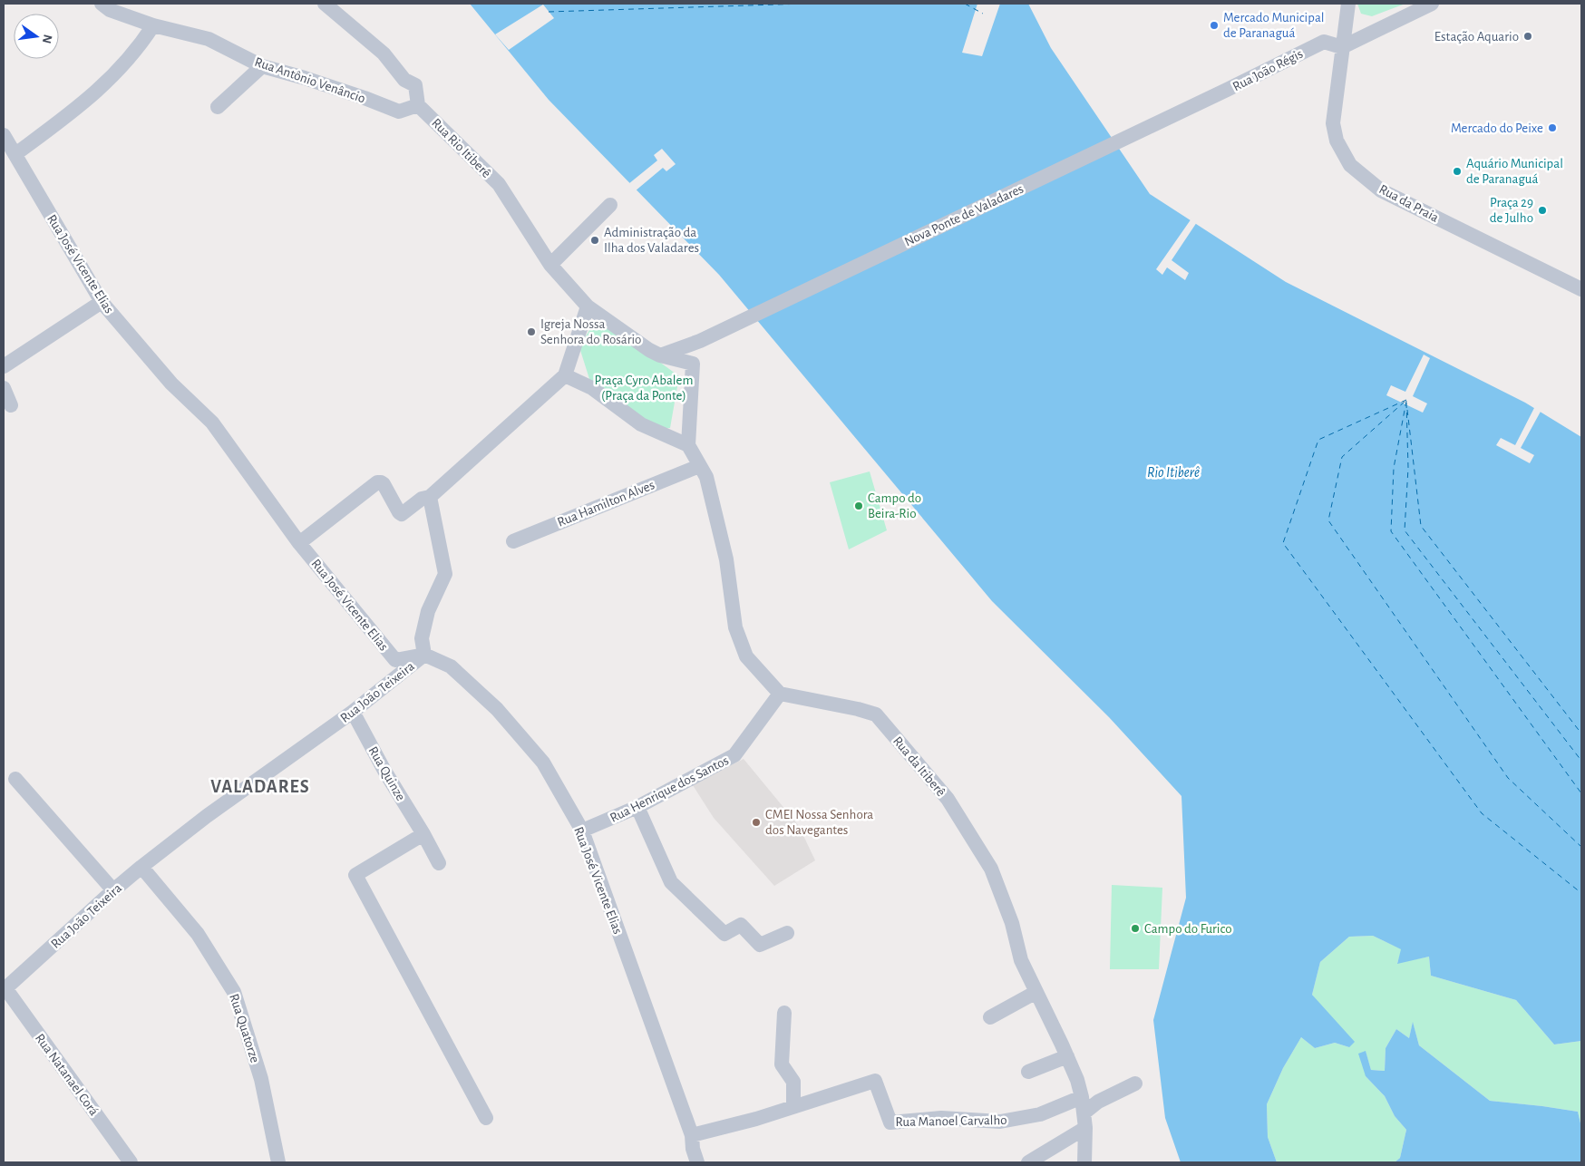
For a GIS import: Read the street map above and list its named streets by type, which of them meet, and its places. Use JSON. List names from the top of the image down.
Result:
{
  "streets": {
    "street": [
      "Rua João Régis",
      "Rua Antônio Venâncio",
      "Rua Rio Itiberê",
      "Rua da Praia",
      "Nova Ponte de Valadares",
      "Rua José Vicente Elias",
      "Rua Hamilton Alves",
      "Rua João Teixeira",
      "Rua da Itiberê",
      "Rua Quinze",
      "Rua Henrique dos Santos",
      "Rua Quatorze",
      "Rua Natanael Corá",
      "Rua Manoel Carvalho"
    ]
  },
  "crossings": [
    ["Rua João Régis", "Rua da Praia"],
    ["Rua João Régis", "Nova Ponte de Valadares"],
    ["Rua Antônio Venâncio", "Rua Rio Itiberê"],
    ["Rua Rio Itiberê", "Nova Ponte de Valadares"],
    ["Rua José Vicente Elias", "Rua João Teixeira"],
    ["Rua José Vicente Elias", "Rua Henrique dos Santos"],
    ["Rua José Vicente Elias", "Rua Manoel Carvalho"],
    ["Rua João Teixeira", "Rua Quinze"],
    ["Rua João Teixeira", "Rua Quatorze"],
    ["Rua João Teixeira", "Rua Natanael Corá"],
    ["Rua da Itiberê", "Rua Henrique dos Santos"],
    ["Rua da Itiberê", "Rua Manoel Carvalho"]
  ],
  "districts": ["VALADARES"],
  "water": ["Rio Itiberê"],
  "parks": ["Praça Cyro Abalem (Praça da Ponte)"],
  "places": [
    "Mercado Municipal de Paranaguá",
    "Estação Aquario",
    "Mercado do Peixe",
    "Aquário Municipal de Paranaguá",
    "Praça 29 de Julho",
    "Administração da Ilha dos Valadares",
    "Igreja Nossa Senhora do Rosário",
    "Campo do Beira-Rio",
    "CMEI Nossa Senhora dos Navegantes",
    "Campo do Furico"
  ],
  "north": "right"
}
